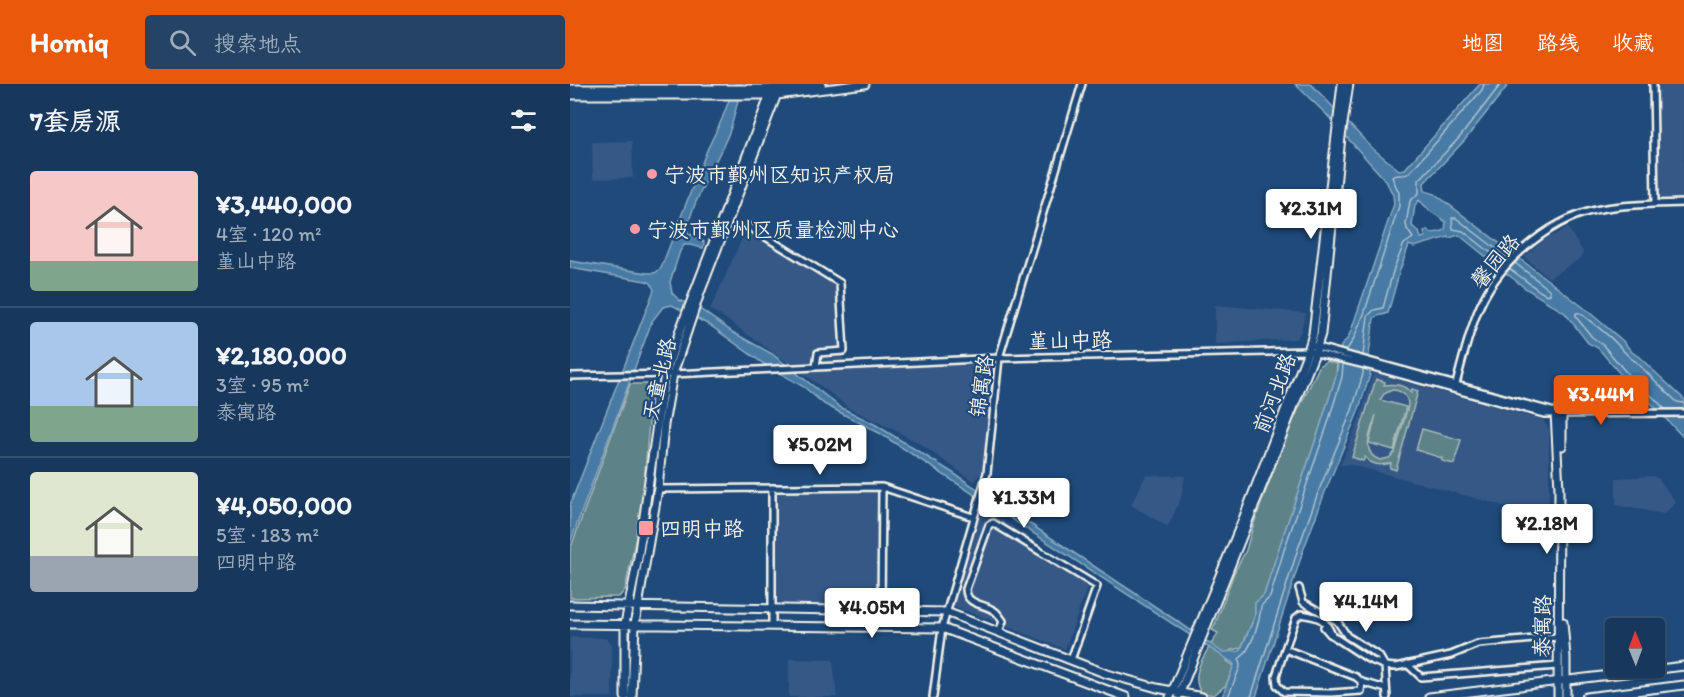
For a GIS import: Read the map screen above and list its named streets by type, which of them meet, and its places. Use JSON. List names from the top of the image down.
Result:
{
  "streets": {
    "main road": ["天童北路", "前河北路", "泰寓路"],
    "street": ["馨园路", "堇山中路", "锦寓路"]
  },
  "crossings": [
    ["馨园路", "堇山中路"],
    ["堇山中路", "天童北路"],
    ["堇山中路", "锦寓路"],
    ["堇山中路", "前河北路"],
    ["堇山中路", "泰寓路"]
  ],
  "places": {
    "other": ["宁波市鄞州区知识产权局", "宁波市鄞州区质量检测中心"],
    "transit": ["四明中路"]
  },
  "north": "top",
  "page": {
    "header": "Homiq",
    "search": "搜索地点",
    "nav": ["地图", "路线", "收藏"],
    "heading": "7套房源",
    "list": [
      {
        "name": "¥3,440,000",
        "note": "4室 · 120 m² · 堇山中路"
      },
      {
        "name": "¥2,180,000",
        "note": "3室 · 95 m² · 泰寓路"
      },
      {
        "name": "¥4,050,000",
        "note": "5室 · 183 m² · 四明中路"
      }
    ],
    "price": [
      "¥2.31M",
      "¥3.44M",
      "¥5.02M",
      "¥1.33M",
      "¥2.18M",
      "¥4.14M",
      "¥4.05M"
    ]
  }
}
